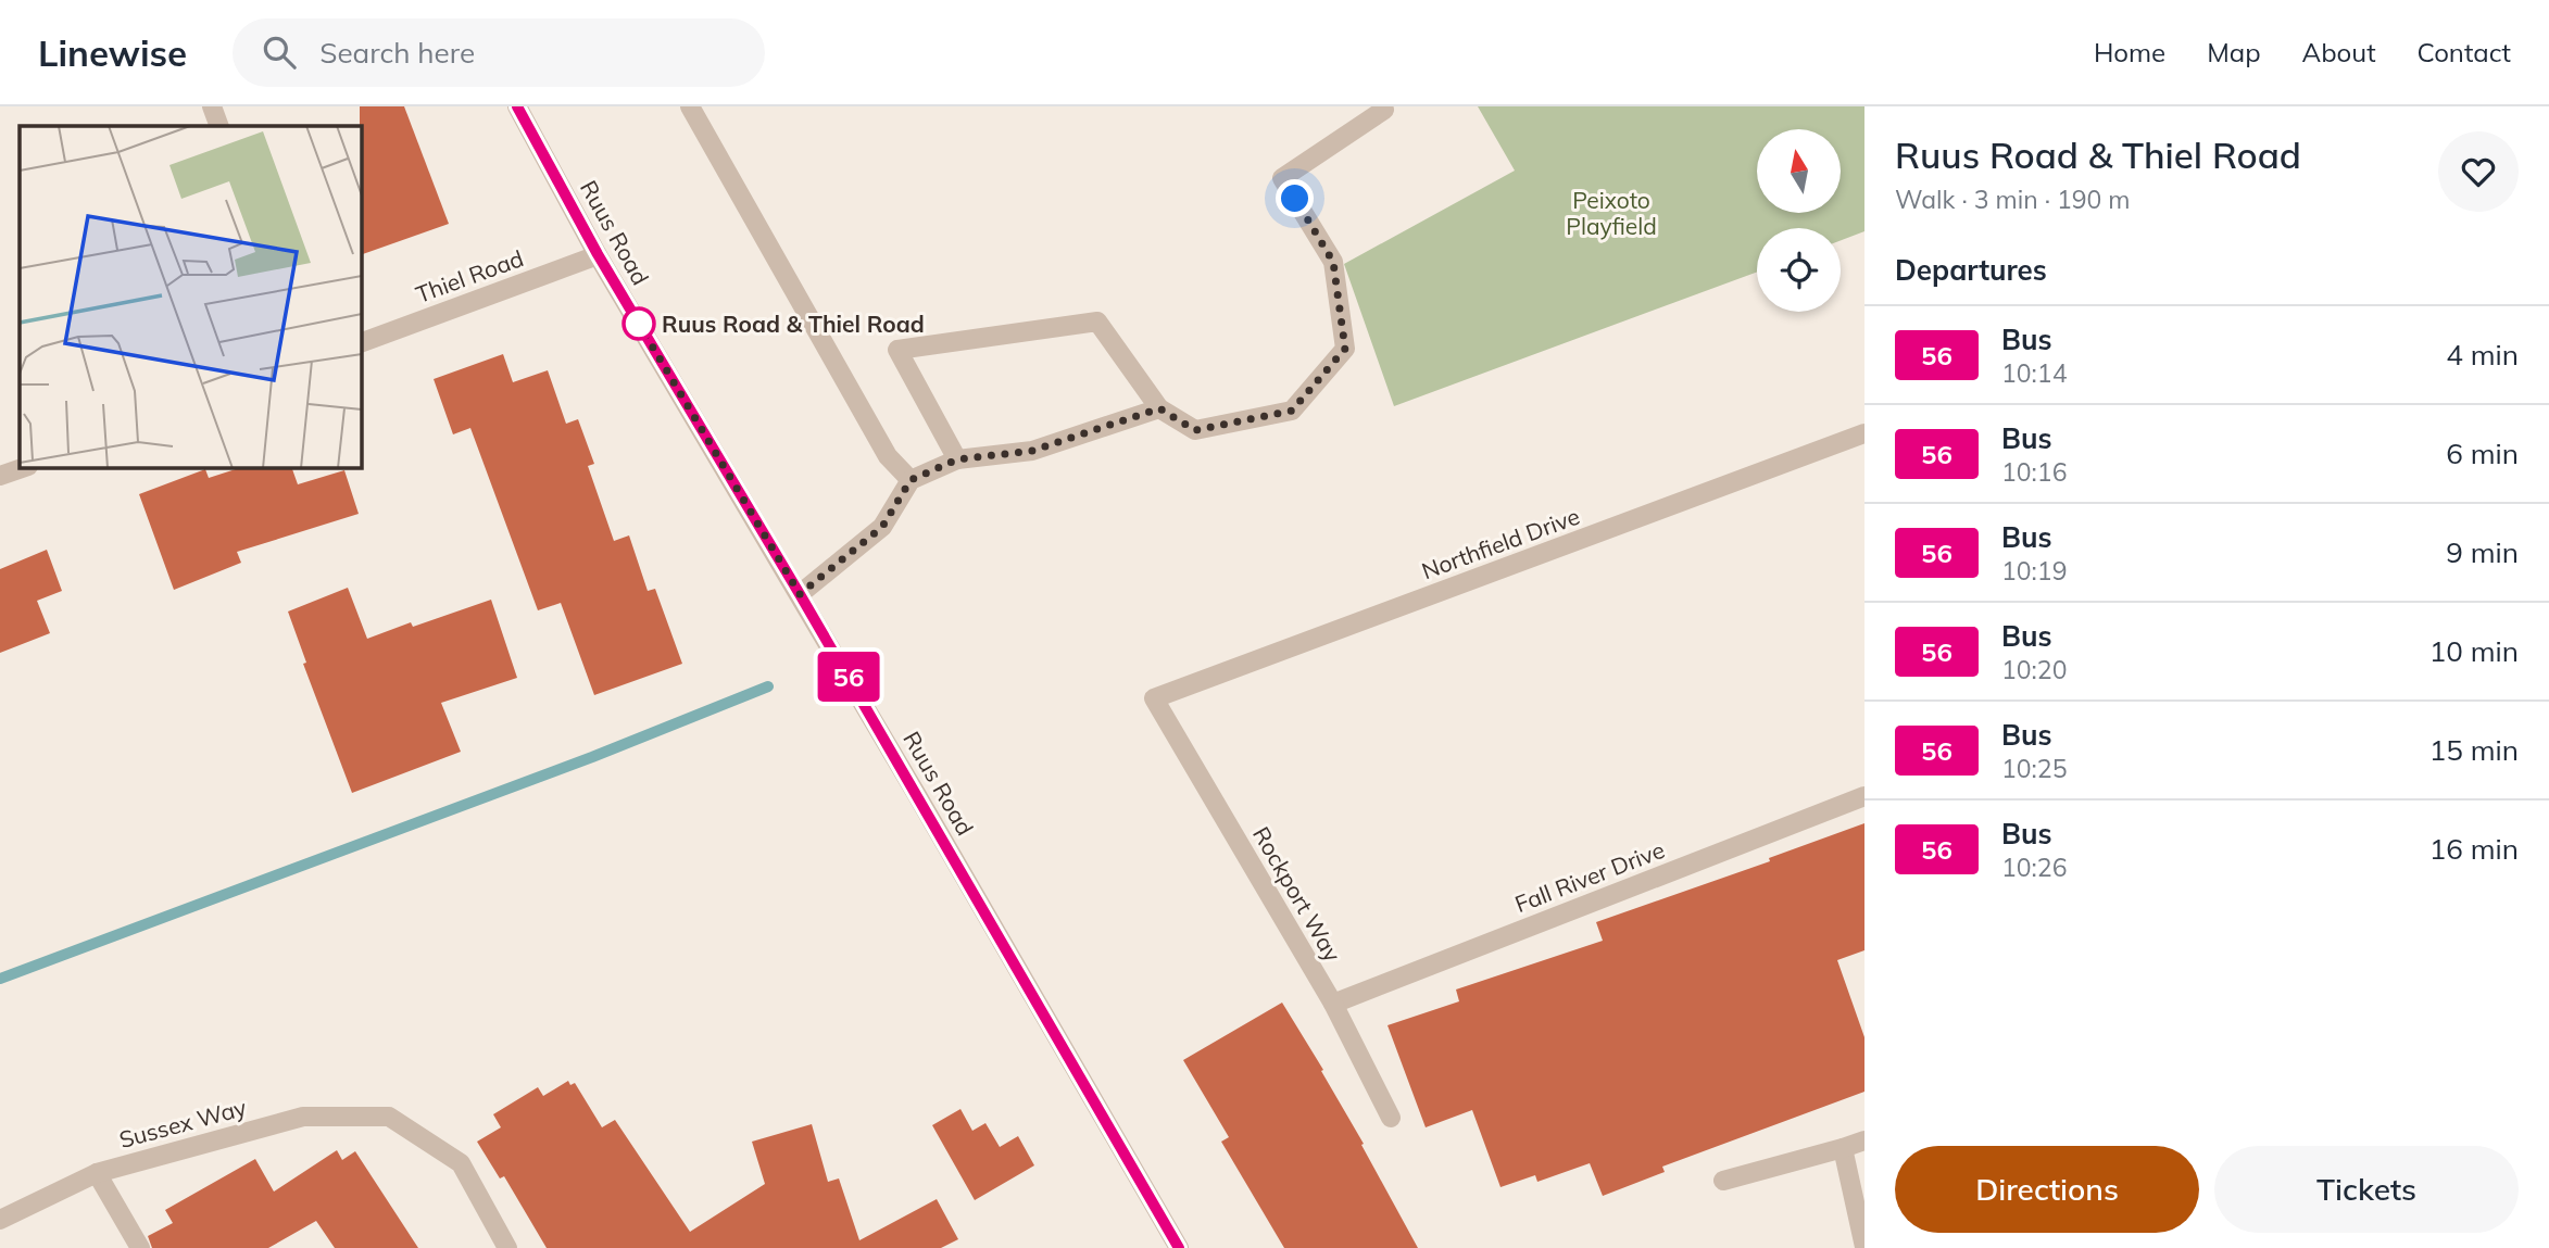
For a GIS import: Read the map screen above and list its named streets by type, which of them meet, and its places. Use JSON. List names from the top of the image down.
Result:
{
  "streets": {
    "street": [
      "Ruus Road",
      "Thiel Road",
      "Northfield Drive",
      "Fall River Drive",
      "Rockport Way",
      "Sussex Way"
    ]
  },
  "crossings": [
    ["Ruus Road", "Thiel Road"],
    ["Northfield Drive", "Rockport Way"],
    ["Fall River Drive", "Rockport Way"]
  ],
  "parks": ["Peixoto Playfield"],
  "places": ["Ruus Road & Thiel Road"],
  "lines": ["bus line 56"],
  "north": "top",
  "page": {
    "header": "Linewise",
    "search": "Search here",
    "nav": [
      "Home",
      "Map",
      "About",
      "Contact"
    ],
    "on_map": "56",
    "heading": [
      ["Ruus Road & Thiel Road", "Walk · 3 min · 190 m"],
      "Departures"
    ],
    "list": [
      {
        "mark": "56",
        "name": "Bus",
        "note": "10:14",
        "value": "4 min"
      },
      {
        "mark": "56",
        "name": "Bus",
        "note": "10:16",
        "value": "6 min"
      },
      {
        "mark": "56",
        "name": "Bus",
        "note": "10:19",
        "value": "9 min"
      },
      {
        "mark": "56",
        "name": "Bus",
        "note": "10:20",
        "value": "10 min"
      },
      {
        "mark": "56",
        "name": "Bus",
        "note": "10:25",
        "value": "15 min"
      },
      {
        "mark": "56",
        "name": "Bus",
        "note": "10:26",
        "value": "16 min"
      }
    ],
    "buttons": ["Directions", "Tickets"]
  }
}
